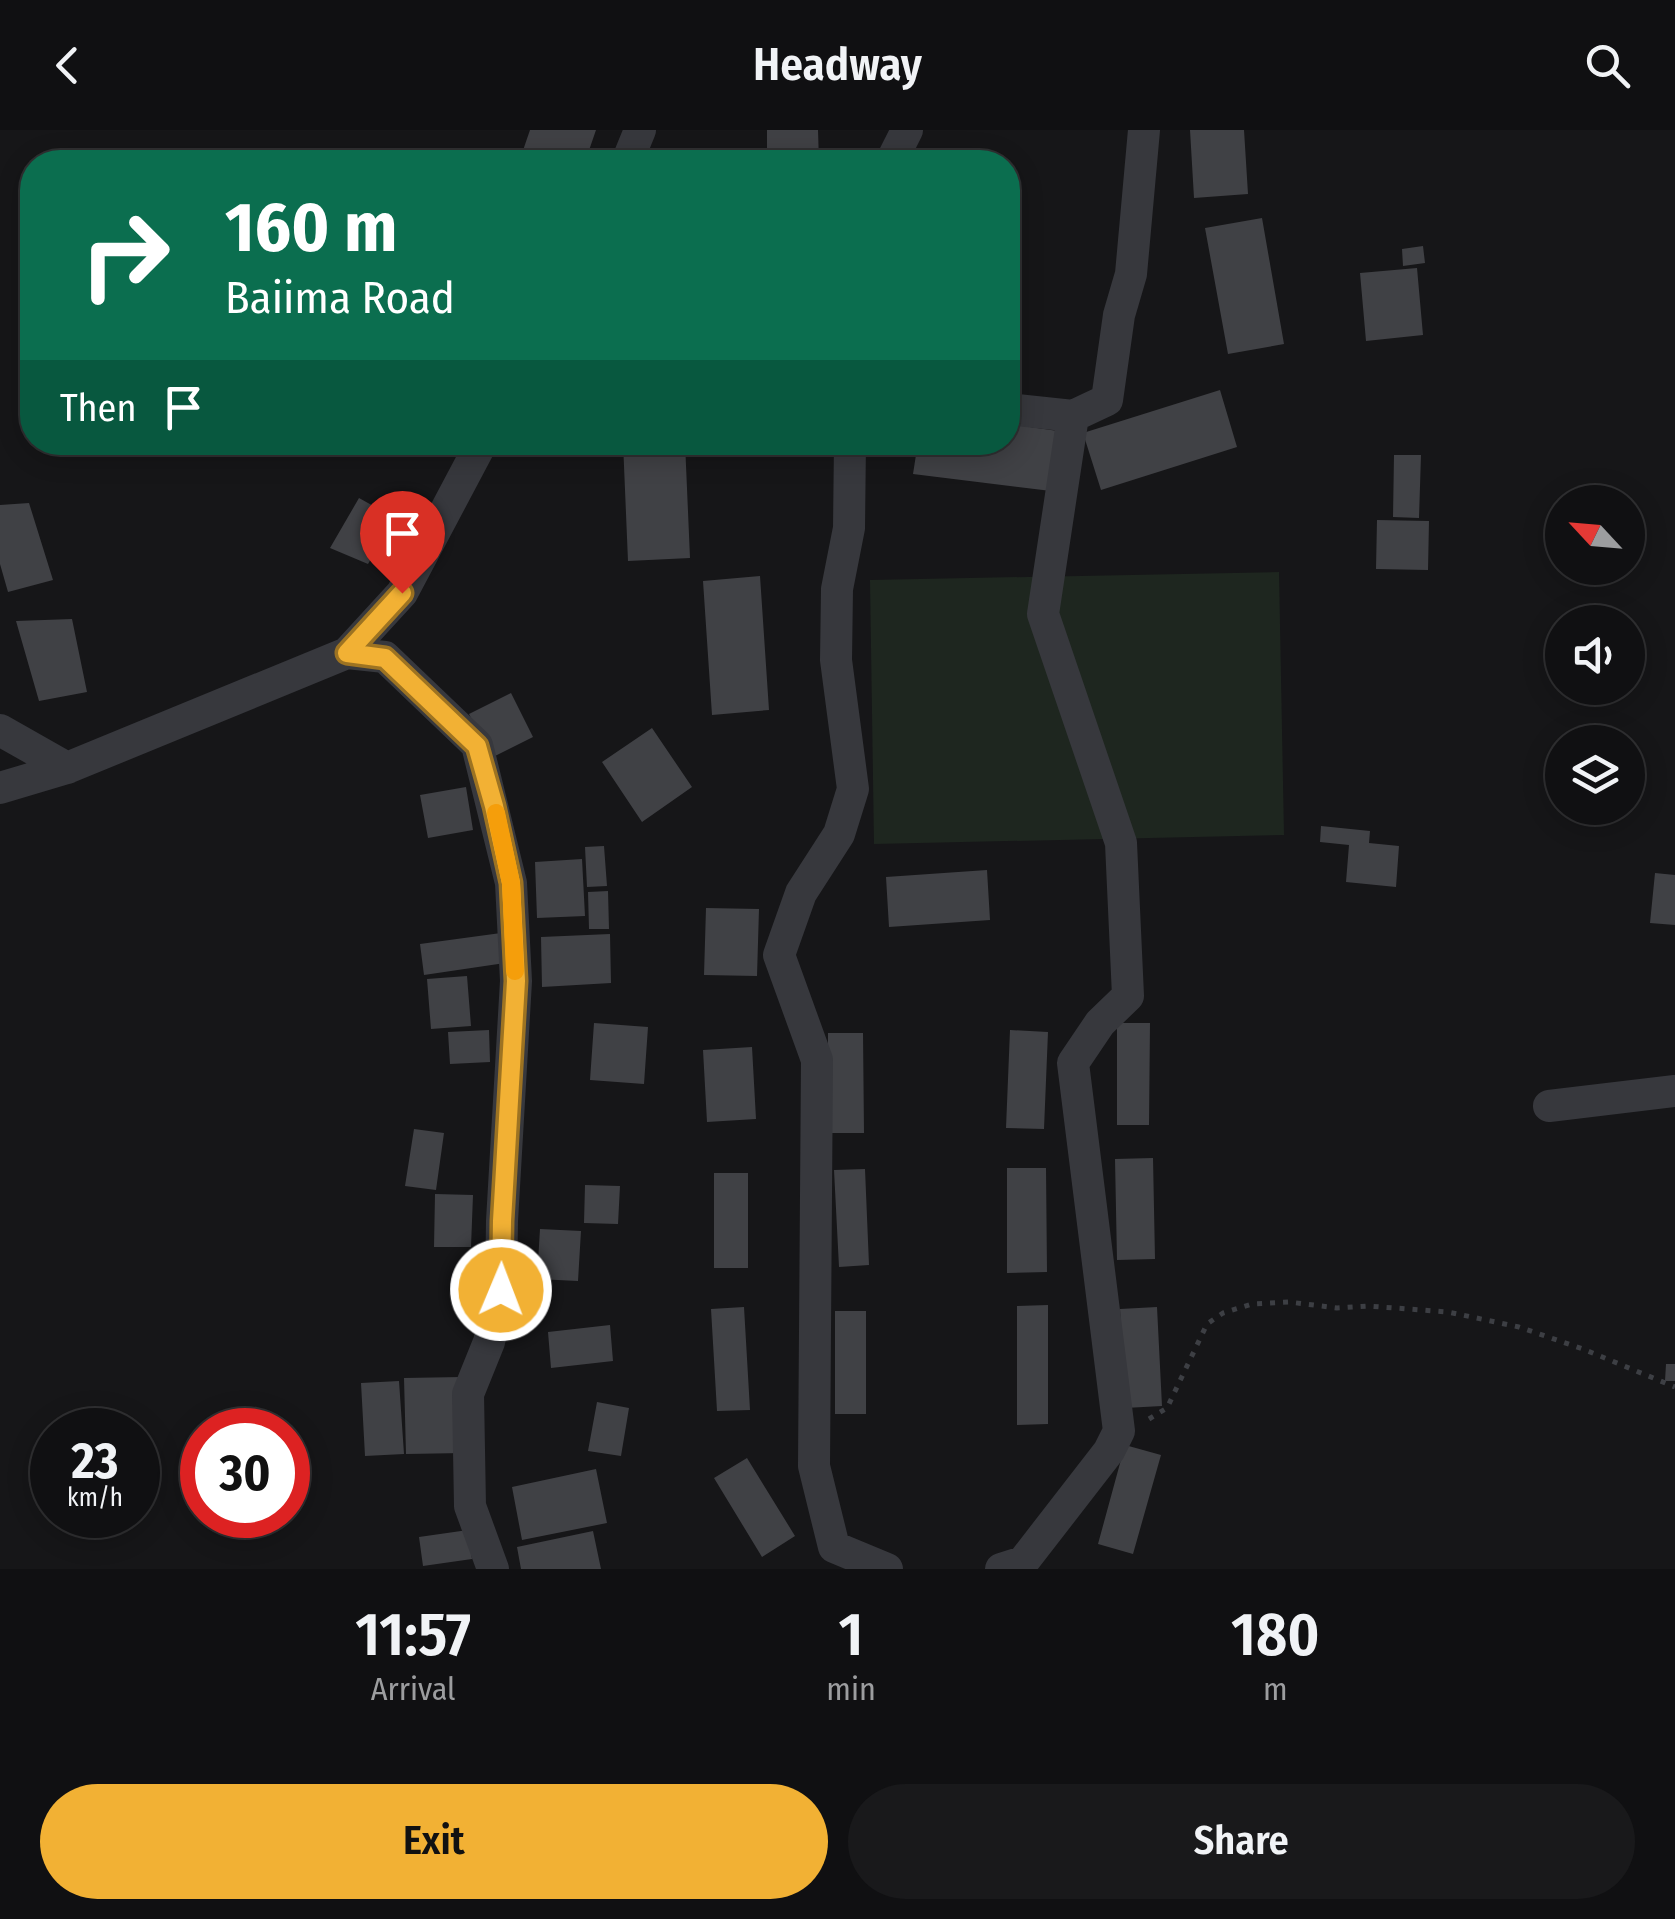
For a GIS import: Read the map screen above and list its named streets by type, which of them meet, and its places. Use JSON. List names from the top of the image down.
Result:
{
  "north": "top left",
  "page": {
    "header": "Headway",
    "turn": ["160 m", "Baiima Road"],
    "then": "Then",
    "speed": "23 km/h",
    "limit": "30",
    "eta": [
      "11:57",
      "Arrival",
      "1",
      "min",
      "180",
      "m"
    ],
    "buttons": ["Exit", "Share"]
  }
}
